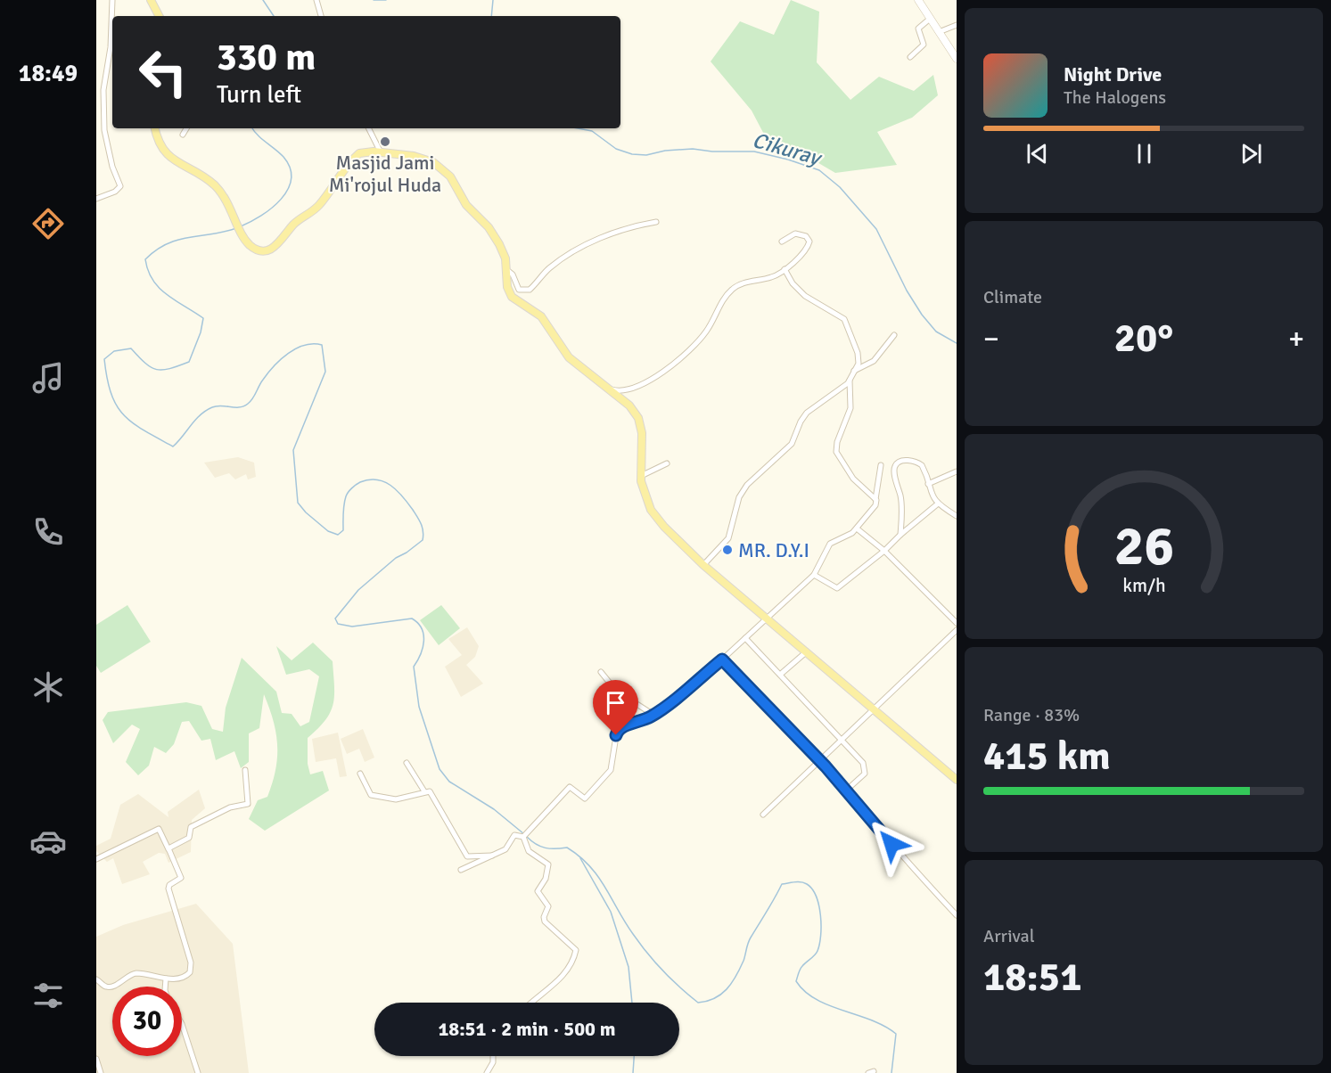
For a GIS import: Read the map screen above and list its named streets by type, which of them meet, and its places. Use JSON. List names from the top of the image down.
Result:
{
  "water": ["Cikuray"],
  "places": ["Masjid Jami Mi'rojul Huda", "MR. D.Y.I"],
  "page": {
    "tabs": "18:49",
    "turn": ["330 m", "Turn left"],
    "song": ["Night Drive", "The Halogens"],
    "tile": [
      "Climate",
      ["Range · 83%", "415 km"],
      ["Arrival", "18:51"]
    ],
    "heat": ["−", "20°", "+"],
    "limit": "30",
    "trip": "18:51 · 2 min · 500 m",
    "gauge": ["26", "km/h"]
  }
}
